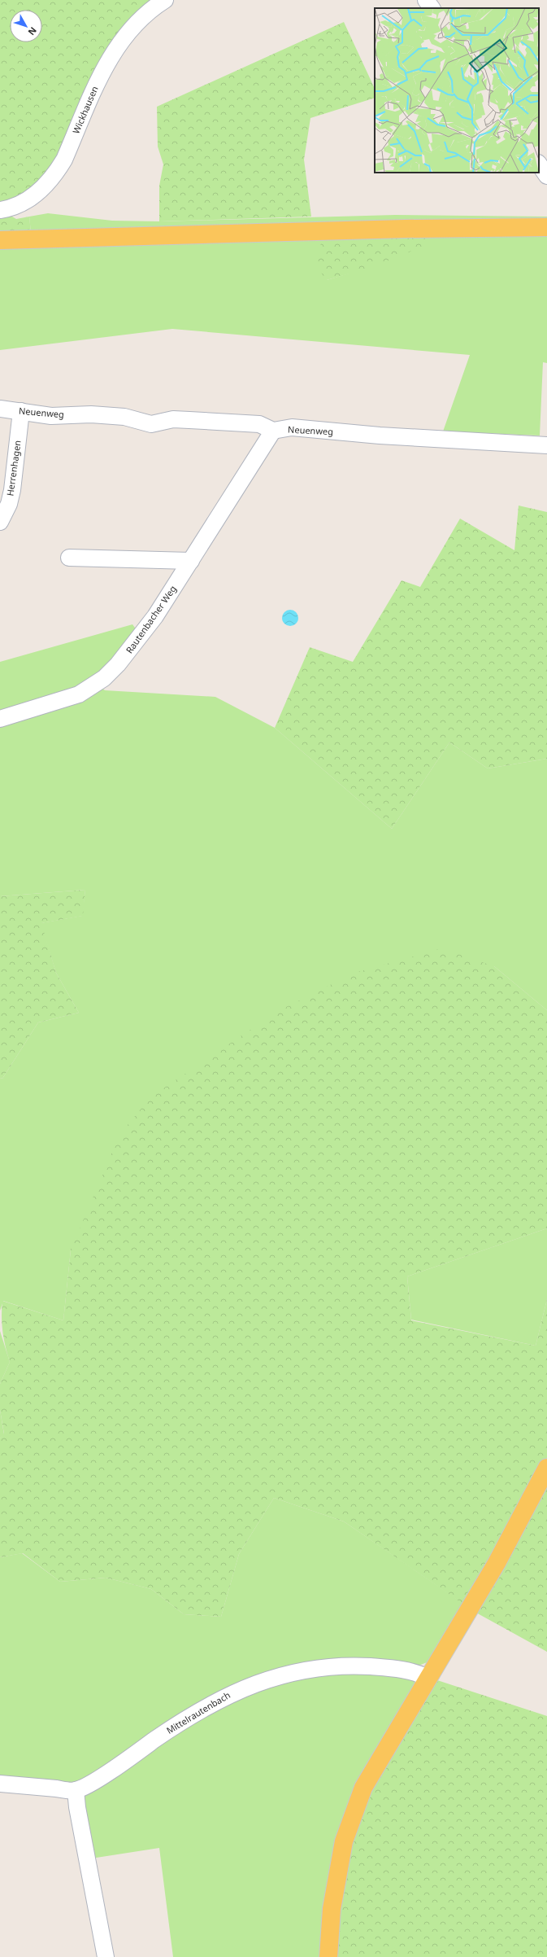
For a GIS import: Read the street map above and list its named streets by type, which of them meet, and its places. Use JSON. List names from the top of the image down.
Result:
{
  "streets": {
    "street": [
      "Wickhausen",
      "Neuenweg",
      "Herrenhagen",
      "Rautenbacher Weg",
      "Mittelrautenbach"
    ]
  },
  "crossings": [
    ["Neuenweg", "Herrenhagen"],
    ["Neuenweg", "Rautenbacher Weg"]
  ],
  "north": "bottom right"
}
